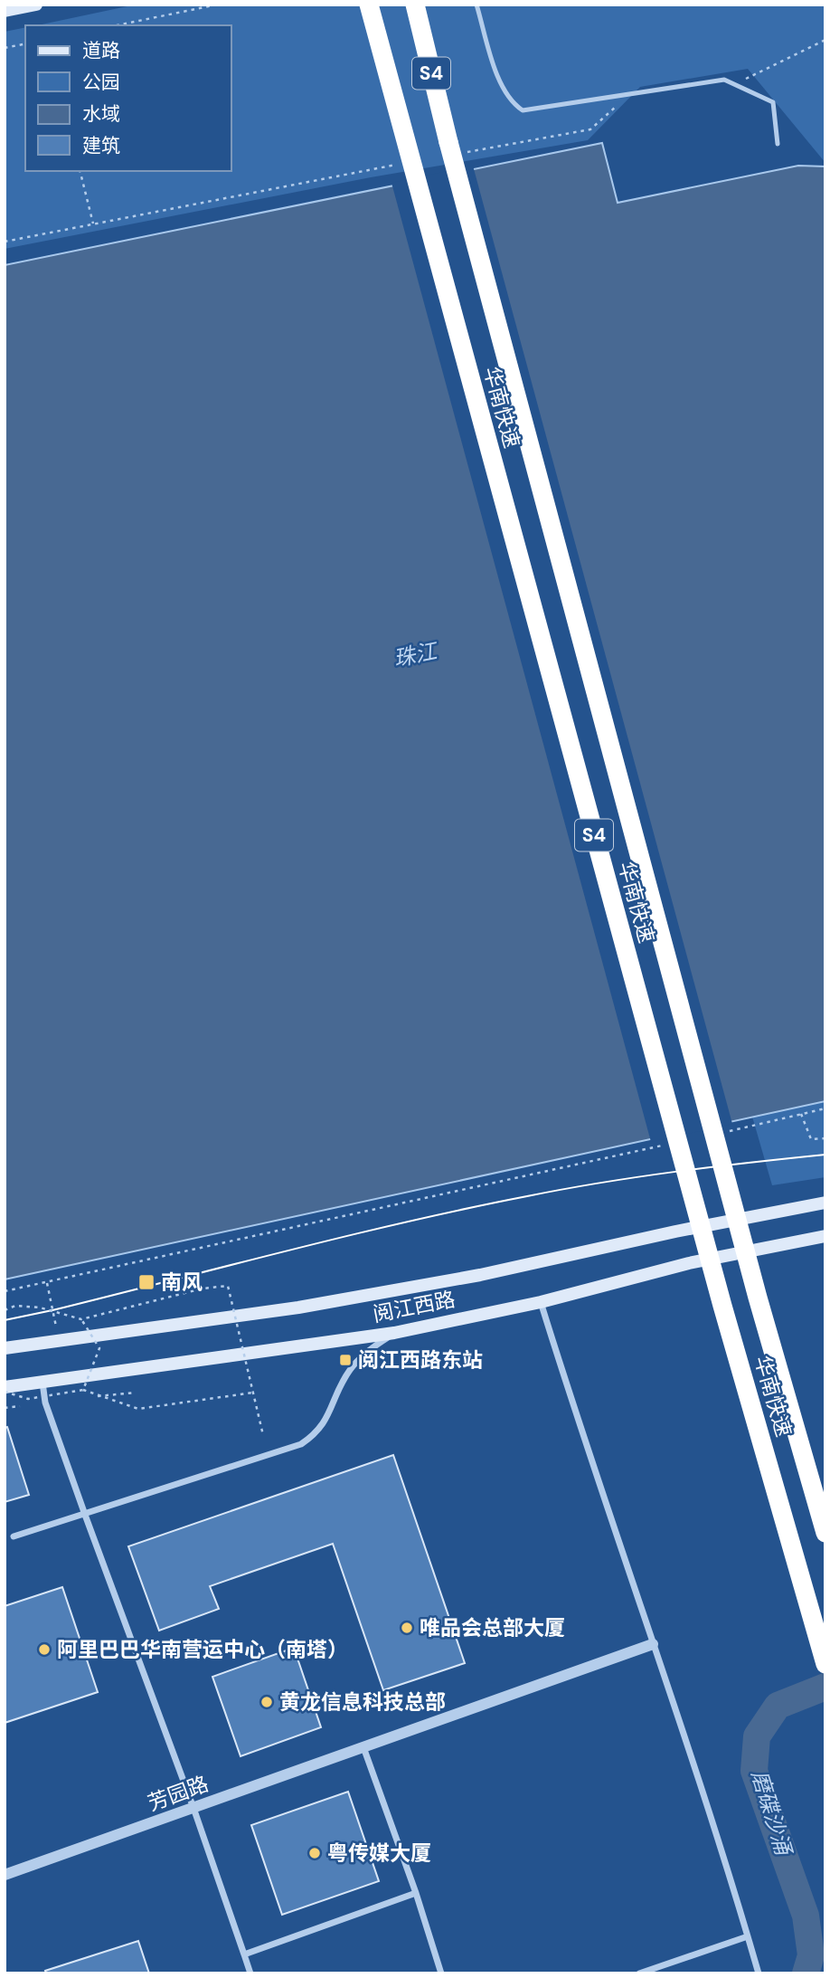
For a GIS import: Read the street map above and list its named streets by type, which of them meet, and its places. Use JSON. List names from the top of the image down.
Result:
{
  "streets": {
    "highway": ["S4", "华南快速"],
    "main road": ["阅江西路"],
    "street": ["芳园路"]
  },
  "water": ["珠江", "磨碟沙涌"],
  "places": {
    "transit": ["南风", "阅江西路东站"],
    "other": [
      "唯品会总部大厦",
      "阿里巴巴华南营运中心（南塔）",
      "黄龙信息科技总部",
      "粤传媒大厦"
    ]
  },
  "legend": [
    "道路",
    "公园",
    "水域",
    "建筑"
  ]
}
